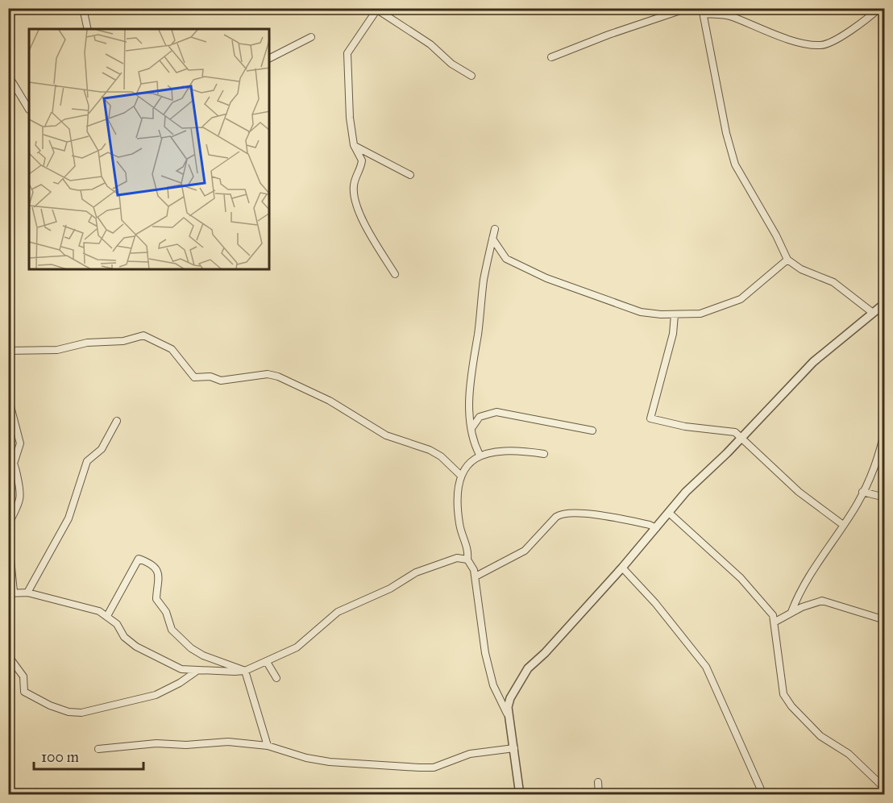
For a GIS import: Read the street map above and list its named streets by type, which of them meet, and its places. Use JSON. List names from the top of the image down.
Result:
{
  "scale_bar": "100 m"
}
